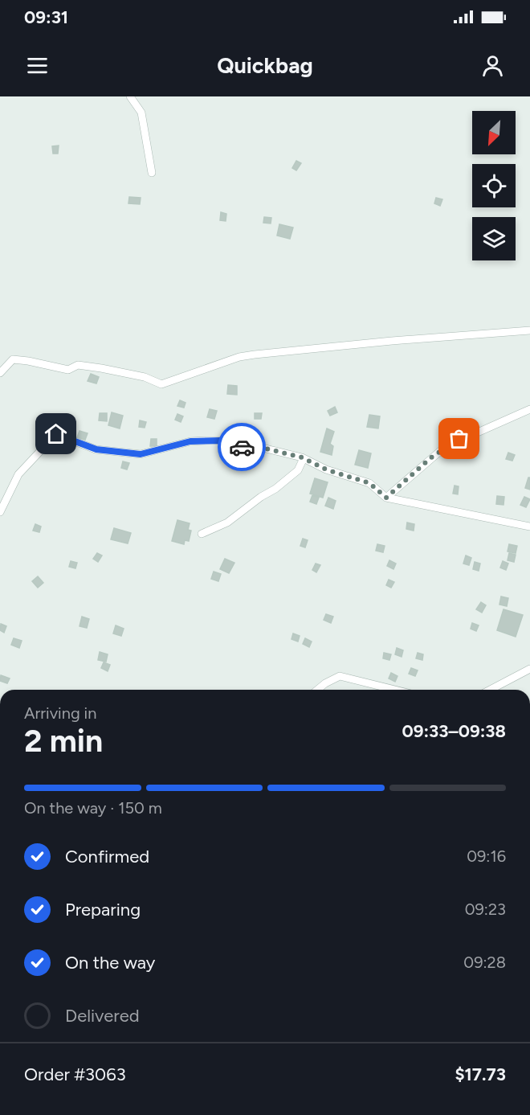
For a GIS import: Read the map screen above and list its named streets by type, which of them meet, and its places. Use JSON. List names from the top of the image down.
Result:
{
  "north": "bottom left",
  "page": {
    "status": "09:31",
    "header": "Quickbag",
    "heading": ["2 min", "Arriving in", "09:33–09:38"],
    "panel": ["Order #3063", "$17.73"],
    "bar": "On the way · 150 m",
    "list": [
      ["Confirmed", "09:16"],
      ["Preparing", "09:23"],
      ["On the way", "09:28"],
      "Delivered"
    ]
  }
}
